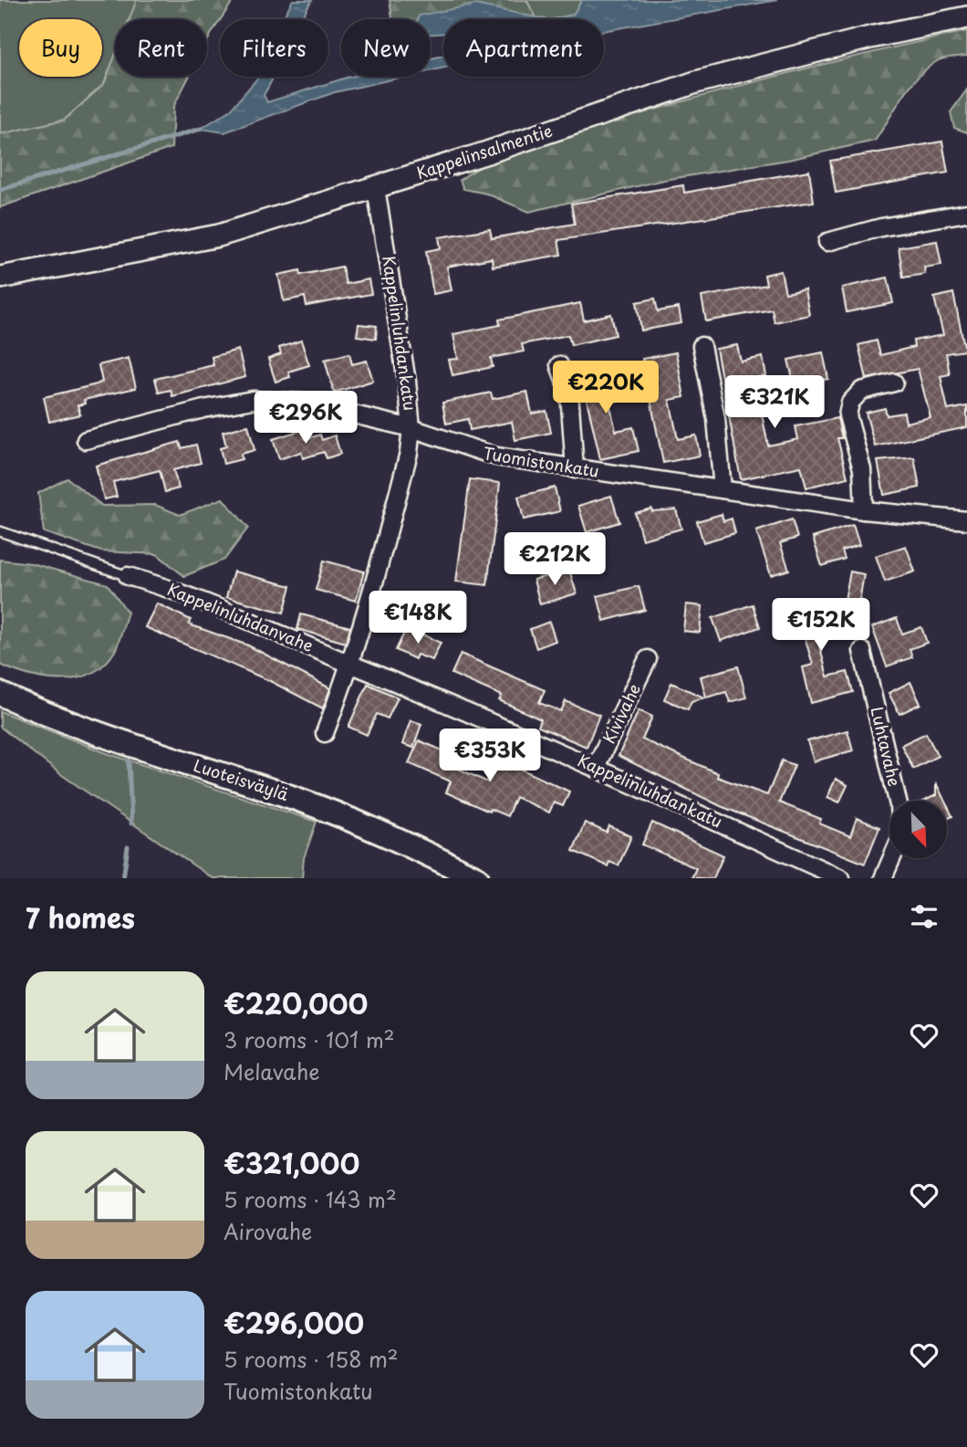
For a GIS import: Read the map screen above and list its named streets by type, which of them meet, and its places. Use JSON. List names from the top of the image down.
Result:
{
  "streets": {
    "main road": ["Luoteisväylä"],
    "street": [
      "Kappelinsalmentie",
      "Kappelinluhdankatu",
      "Tuomistonkatu",
      "Kappelinluhdanvahe",
      "Kivivahe",
      "Luhtavahe"
    ]
  },
  "crossings": [
    ["Kappelinsalmentie", "Kappelinluhdankatu"],
    ["Kappelinluhdankatu", "Tuomistonkatu"],
    ["Kappelinluhdankatu", "Kappelinluhdanvahe"],
    ["Kappelinluhdankatu", "Kivivahe"]
  ],
  "north": "bottom right",
  "page": {
    "chip": [
      "Buy",
      "Rent",
      "Filters",
      "New",
      "Apartment"
    ],
    "price": [
      "€220K",
      "€321K",
      "€296K",
      "€212K",
      "€148K",
      "€152K",
      "€353K"
    ],
    "heading": "7 homes",
    "list": [
      {
        "name": "€220,000",
        "note": "3 rooms · 101 m² · Melavahe"
      },
      {
        "name": "€321,000",
        "note": "5 rooms · 143 m² · Airovahe"
      },
      {
        "name": "€296,000",
        "note": "5 rooms · 158 m² · Tuomistonkatu"
      }
    ]
  }
}
